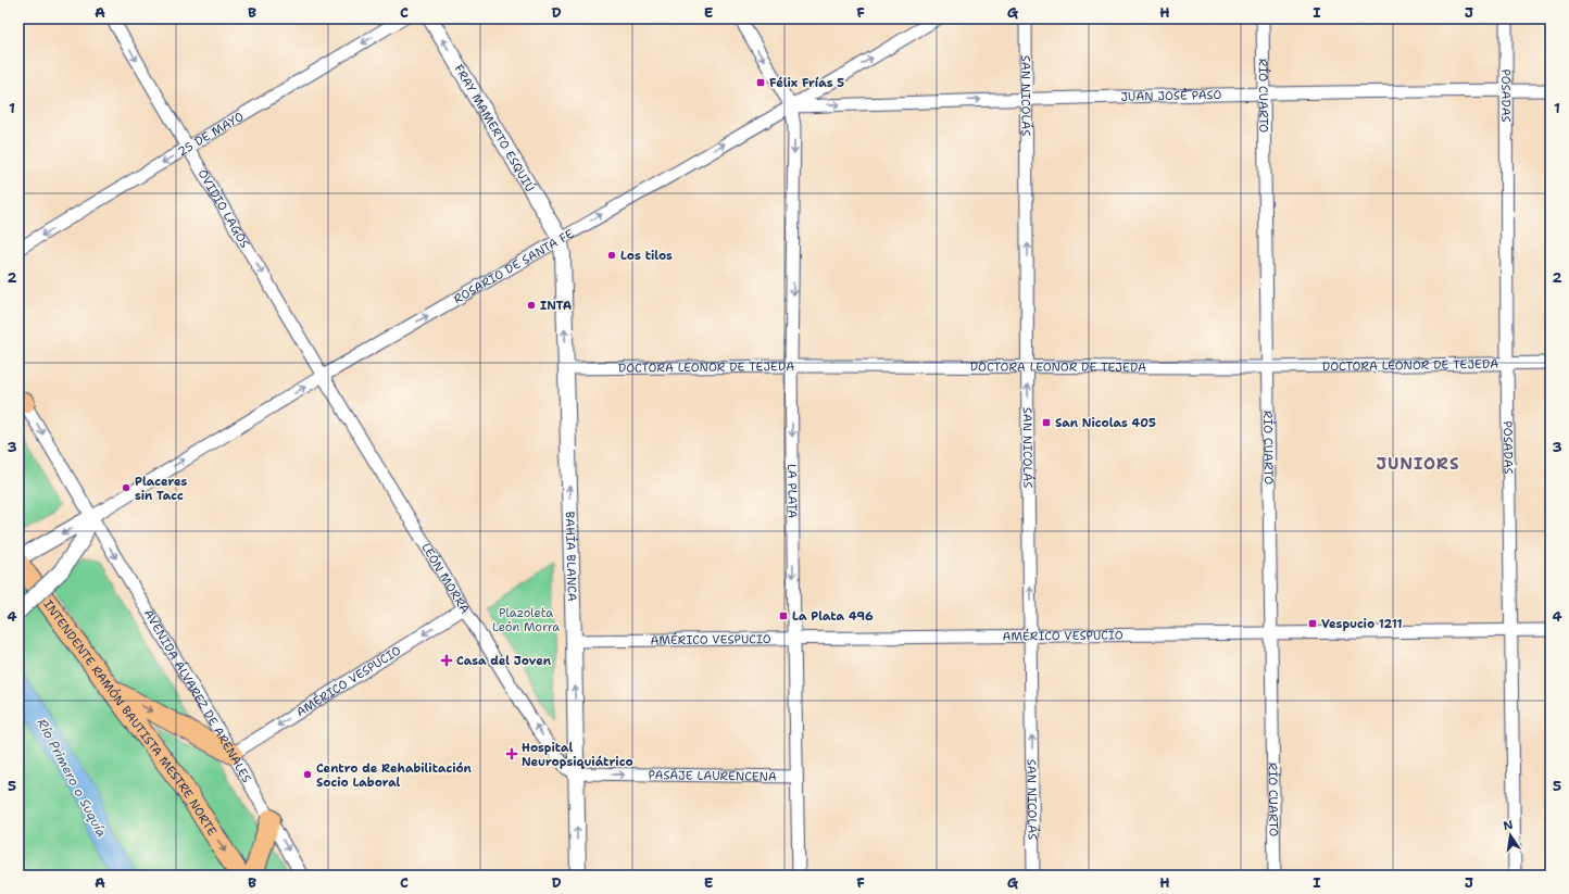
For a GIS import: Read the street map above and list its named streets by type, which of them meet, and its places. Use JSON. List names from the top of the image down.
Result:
{
  "streets": {
    "main road": ["INTENDENTE RAMÓN BAUTISTA MESTRE NORTE"],
    "street": [
      "SAN NICOLÁS",
      "JUAN JOSÉ PASO",
      "RÍO CUARTO",
      "POSADAS",
      "FRAY MAMERTO ESQUIÚ",
      "25 DE MAYO",
      "OVIDIO LAGOS",
      "ROSARIO DE SANTA FE",
      "DOCTORA LEONOR DE TEJEDA",
      "LA PLATA",
      "BAHÍA BLANCA",
      "LEÓN MORRA",
      "AMÉRICO VESPUCIO",
      "AVENIDA ÁLVAREZ DE ARENALES",
      "PASAJE LAURENCENA"
    ]
  },
  "crossings": [
    ["SAN NICOLÁS", "JUAN JOSÉ PASO"],
    ["SAN NICOLÁS", "DOCTORA LEONOR DE TEJEDA"],
    ["SAN NICOLÁS", "AMÉRICO VESPUCIO"],
    ["JUAN JOSÉ PASO", "RÍO CUARTO"],
    ["JUAN JOSÉ PASO", "POSADAS"],
    ["JUAN JOSÉ PASO", "ROSARIO DE SANTA FE"],
    ["JUAN JOSÉ PASO", "LA PLATA"],
    ["RÍO CUARTO", "DOCTORA LEONOR DE TEJEDA"],
    ["RÍO CUARTO", "AMÉRICO VESPUCIO"],
    ["POSADAS", "DOCTORA LEONOR DE TEJEDA"],
    ["POSADAS", "AMÉRICO VESPUCIO"],
    ["FRAY MAMERTO ESQUIÚ", "ROSARIO DE SANTA FE"],
    ["FRAY MAMERTO ESQUIÚ", "BAHÍA BLANCA"],
    ["25 DE MAYO", "OVIDIO LAGOS"],
    ["OVIDIO LAGOS", "ROSARIO DE SANTA FE"],
    ["OVIDIO LAGOS", "LEÓN MORRA"],
    ["ROSARIO DE SANTA FE", "LA PLATA"],
    ["ROSARIO DE SANTA FE", "BAHÍA BLANCA"],
    ["ROSARIO DE SANTA FE", "LEÓN MORRA"],
    ["ROSARIO DE SANTA FE", "AVENIDA ÁLVAREZ DE ARENALES"],
    ["DOCTORA LEONOR DE TEJEDA", "LA PLATA"],
    ["DOCTORA LEONOR DE TEJEDA", "BAHÍA BLANCA"],
    ["LA PLATA", "AMÉRICO VESPUCIO"],
    ["LA PLATA", "PASAJE LAURENCENA"],
    ["BAHÍA BLANCA", "LEÓN MORRA"],
    ["BAHÍA BLANCA", "AMÉRICO VESPUCIO"],
    ["BAHÍA BLANCA", "PASAJE LAURENCENA"],
    ["LEÓN MORRA", "AMÉRICO VESPUCIO"],
    ["LEÓN MORRA", "PASAJE LAURENCENA"],
    ["AMÉRICO VESPUCIO", "AVENIDA ÁLVAREZ DE ARENALES"]
  ],
  "one_way": [
    "SAN NICOLÁS",
    "FRAY MAMERTO ESQUIÚ",
    "25 DE MAYO",
    "OVIDIO LAGOS",
    "ROSARIO DE SANTA FE",
    "LA PLATA",
    "BAHÍA BLANCA",
    "LEÓN MORRA",
    "AVENIDA ÁLVAREZ DE ARENALES",
    "INTENDENTE RAMÓN BAUTISTA MESTRE NORTE",
    "PASAJE LAURENCENA"
  ],
  "districts": ["JUNIORS"],
  "water": ["Río Primero o Suquía"],
  "parks": ["Plazoleta León Morra"],
  "places": {
    "transit": [
      "Félix Frías 5",
      "San Nicolas 405",
      "La Plata 496",
      "Vespucio 1211"
    ],
    "other": [
      "Los tilos",
      "INTA",
      "Placeres sin Tacc",
      "Centro de Rehabilitación Socio Laboral"
    ],
    "health": ["Casa del Joven", "Hospital Neuropsiquiátrico"]
  },
  "north": "top",
  "grid": {
    "columns": [
      "A",
      "B",
      "C",
      "D",
      "E",
      "F",
      "G",
      "H",
      "I",
      "J"
    ],
    "rows": [
      "1",
      "2",
      "3",
      "4",
      "5"
    ]
  }
}
